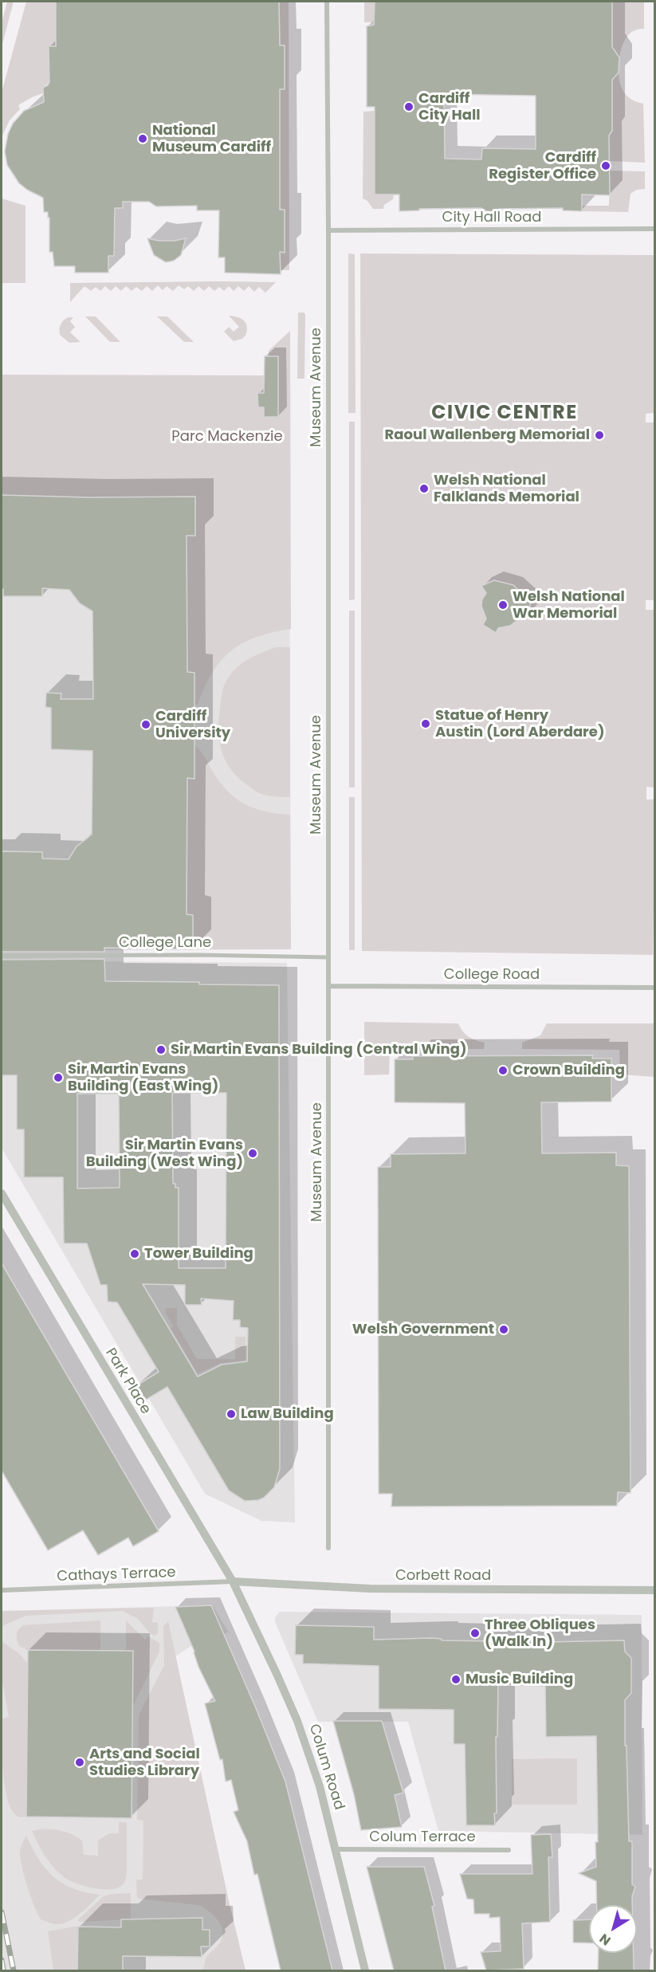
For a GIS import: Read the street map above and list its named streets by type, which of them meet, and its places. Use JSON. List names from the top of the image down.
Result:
{
  "streets": {
    "street": [
      "City Hall Road",
      "Museum Avenue",
      "College Lane",
      "College Road",
      "Park Place",
      "Cathays Terrace",
      "Corbett Road",
      "Colum Road",
      "Colum Terrace"
    ]
  },
  "crossings": [
    ["City Hall Road", "Museum Avenue"],
    ["Museum Avenue", "College Lane"],
    ["Museum Avenue", "College Road"],
    ["Park Place", "Cathays Terrace"],
    ["Park Place", "Corbett Road"],
    ["Park Place", "Colum Road"],
    ["Cathays Terrace", "Corbett Road"],
    ["Cathays Terrace", "Colum Road"],
    ["Corbett Road", "Colum Road"],
    ["Colum Road", "Colum Terrace"]
  ],
  "districts": ["CIVIC CENTRE"],
  "parks": ["Parc Mackenzie"],
  "places": [
    "Cardiff City Hall",
    "National Museum Cardiff",
    "Cardiff Register Office",
    "Raoul Wallenberg Memorial",
    "Welsh National Falklands Memorial",
    "Welsh National War Memorial",
    "Statue of Henry Austin (Lord Aberdare)",
    "Cardiff University",
    "Sir Martin Evans Building (Central Wing)",
    "Crown Building",
    "Sir Martin Evans Building (East Wing)",
    "Sir Martin Evans Building (West Wing)",
    "Tower Building",
    "Welsh Government",
    "Law Building",
    "Three Obliques (Walk In)",
    "Music Building",
    "Arts and Social Studies Library"
  ],
  "north": "bottom left"
}
